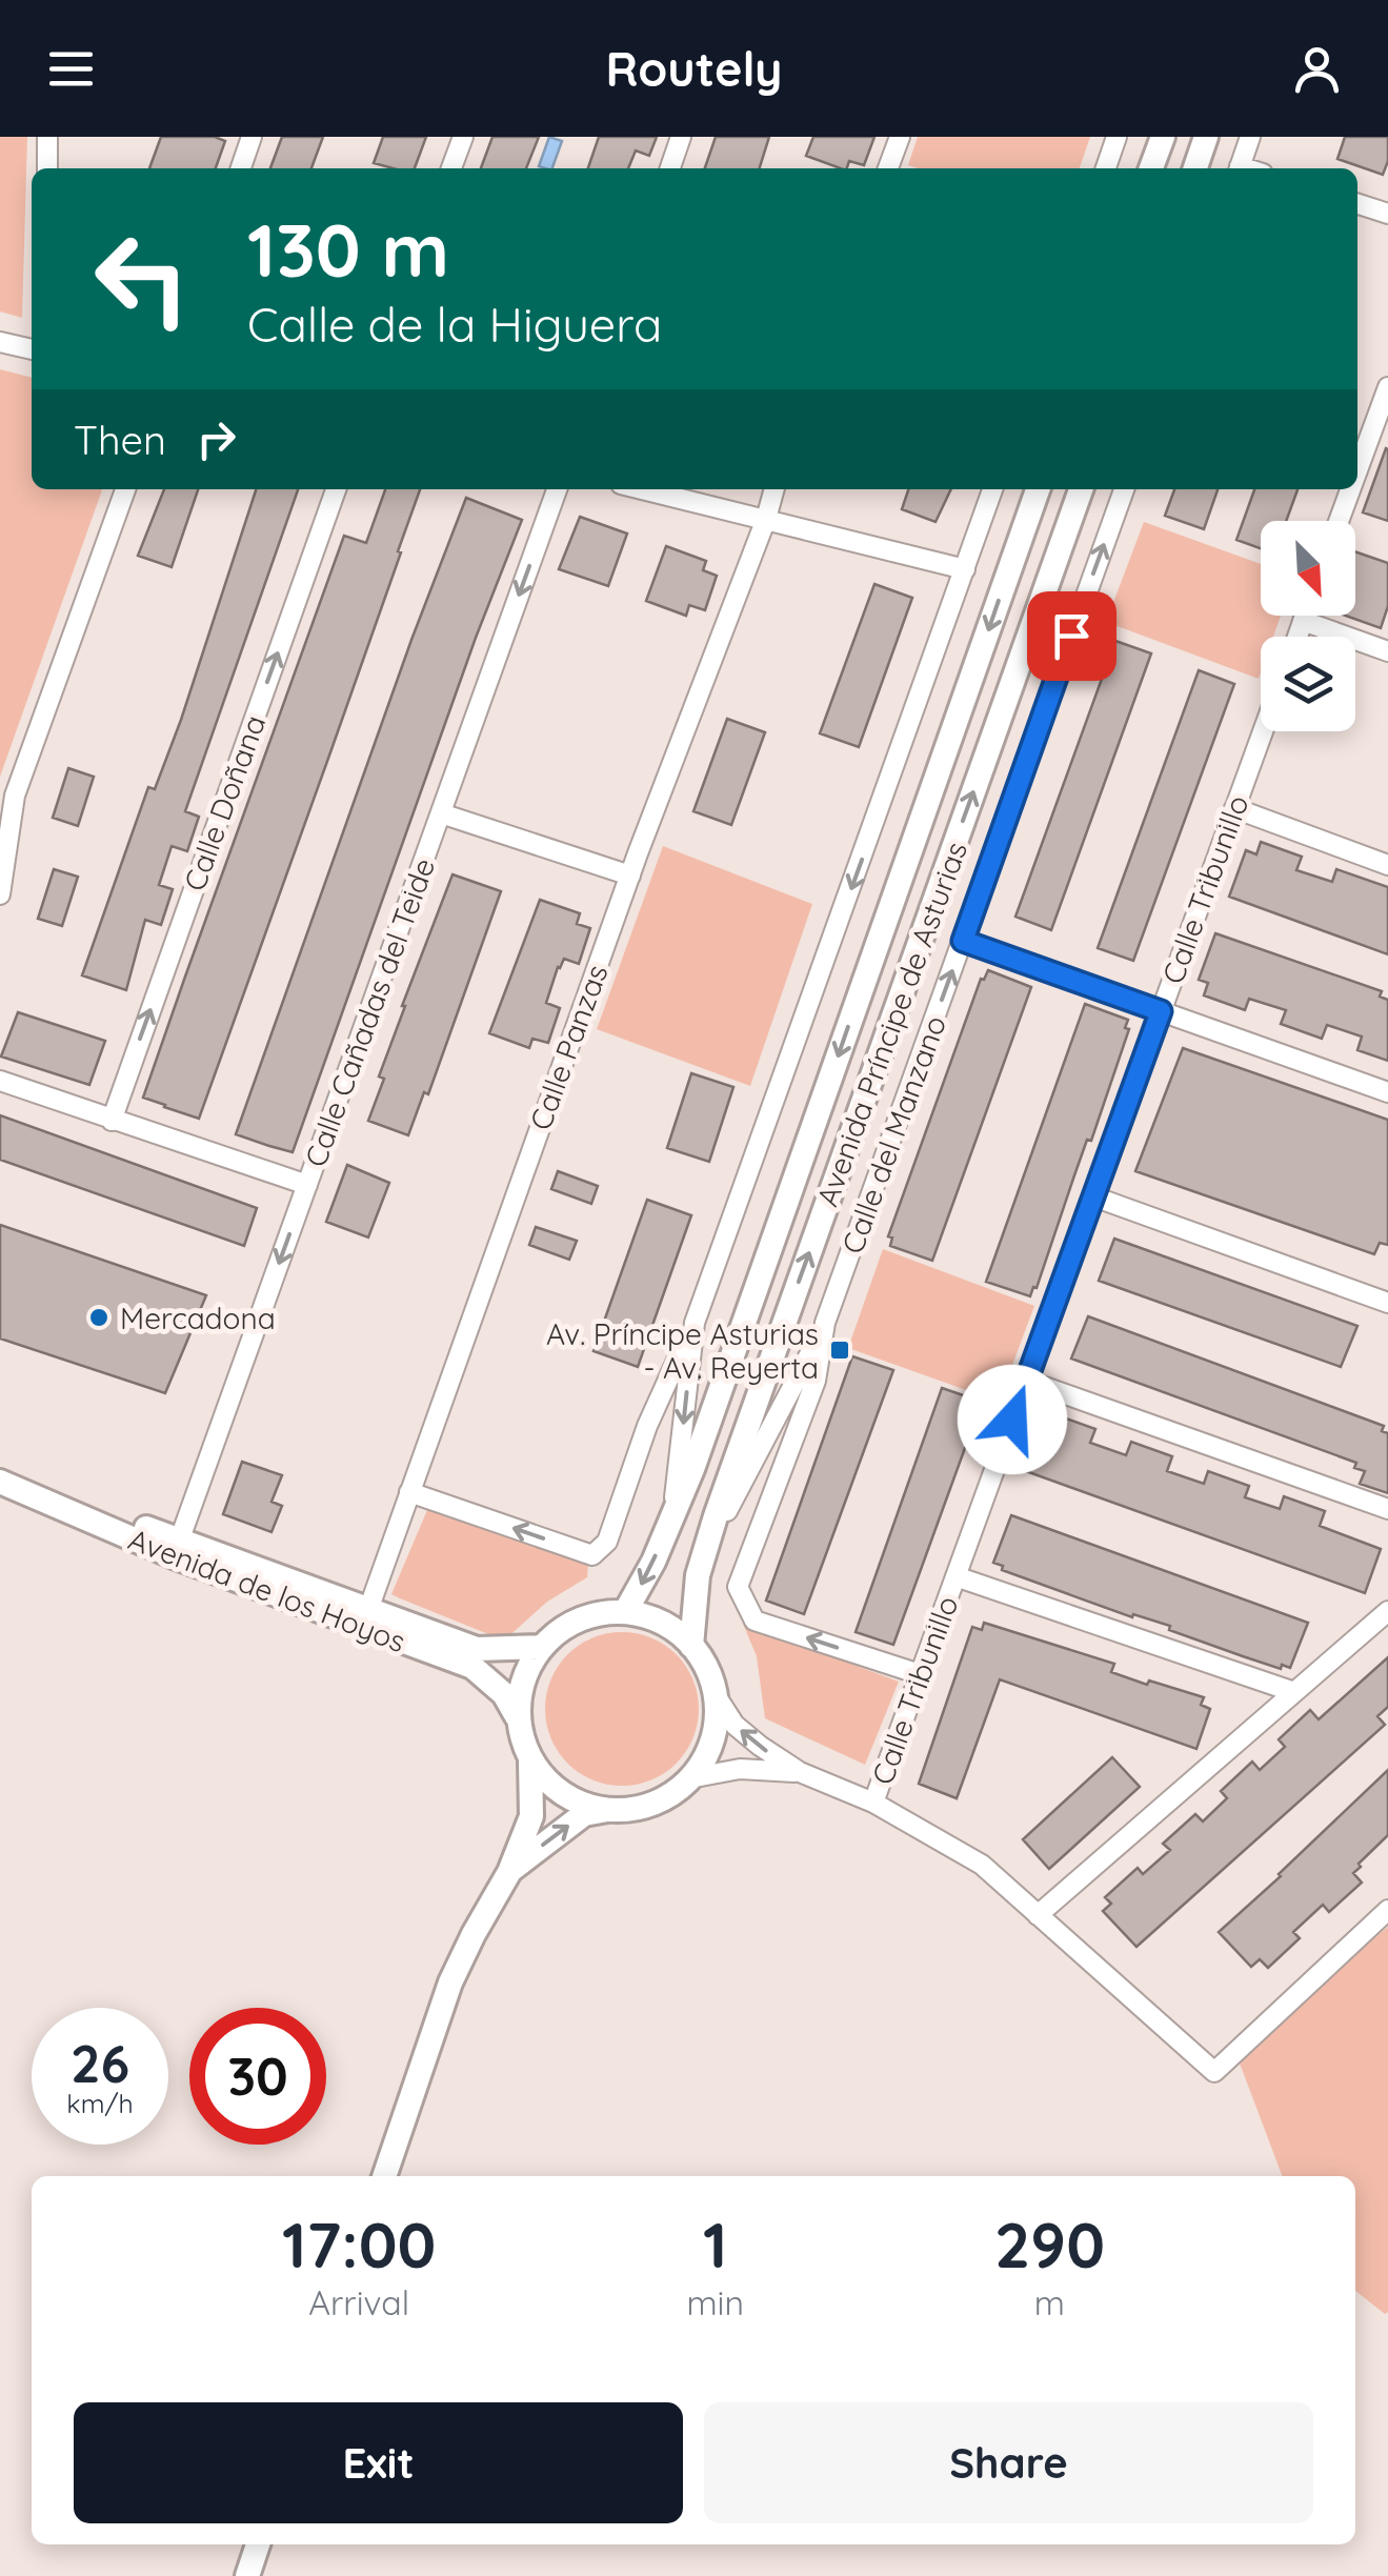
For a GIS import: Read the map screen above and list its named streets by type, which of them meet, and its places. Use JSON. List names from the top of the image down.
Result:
{
  "streets": {
    "street": [
      "Calle Doñana",
      "Calle Tribunillo",
      "Calle Cañadas del Teide",
      "Avenida Príncipe de Asturias",
      "Calle Panzas",
      "Calle del Manzano",
      "Avenida de los Hoyos"
    ]
  },
  "crossings": [
    ["Calle Tribunillo", "Calle del Manzano"],
    ["Calle Cañadas del Teide", "Avenida de los Hoyos"],
    ["Avenida Príncipe de Asturias", "Calle Panzas"],
    ["Avenida Príncipe de Asturias", "Calle del Manzano"],
    ["Avenida Príncipe de Asturias", "Avenida de los Hoyos"],
    ["Calle Panzas", "Avenida de los Hoyos"]
  ],
  "one_way": ["Calle Doñana", "Calle Cañadas del Teide", "Calle del Manzano"],
  "places": {
    "other": ["Mercadona"],
    "transit": ["Av. Príncipe Asturias - Av. Reyerta"]
  },
  "north": "bottom right",
  "page": {
    "header": "Routely",
    "turn": ["130 m", "Calle de la Higuera"],
    "then": "Then",
    "speed": "26 km/h",
    "limit": "30",
    "eta": [
      "17:00",
      "Arrival",
      "1",
      "min",
      "290",
      "m"
    ],
    "buttons": ["Exit", "Share"]
  }
}
